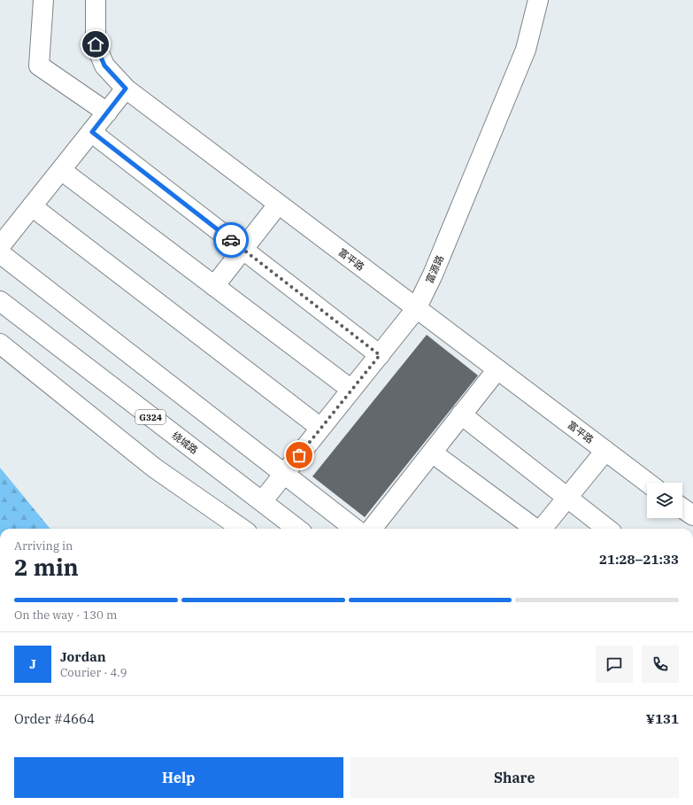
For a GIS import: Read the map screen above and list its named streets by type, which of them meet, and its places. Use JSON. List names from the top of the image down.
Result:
{
  "streets": {
    "main road": [
      "富平路",
      "富源路",
      "G324",
      "绕城路"
    ]
  },
  "crossings": [
    ["富平路", "富源路"],
    ["富源路", "绕城路"]
  ],
  "page": {
    "heading": ["2 min", "Arriving in", "21:28–21:33"],
    "panel": [
      "Jordan",
      "Courier · 4.9",
      "Order #4664",
      "¥131"
    ],
    "bar": "On the way · 130 m",
    "round": "J",
    "buttons": ["Help", "Share"]
  }
}
